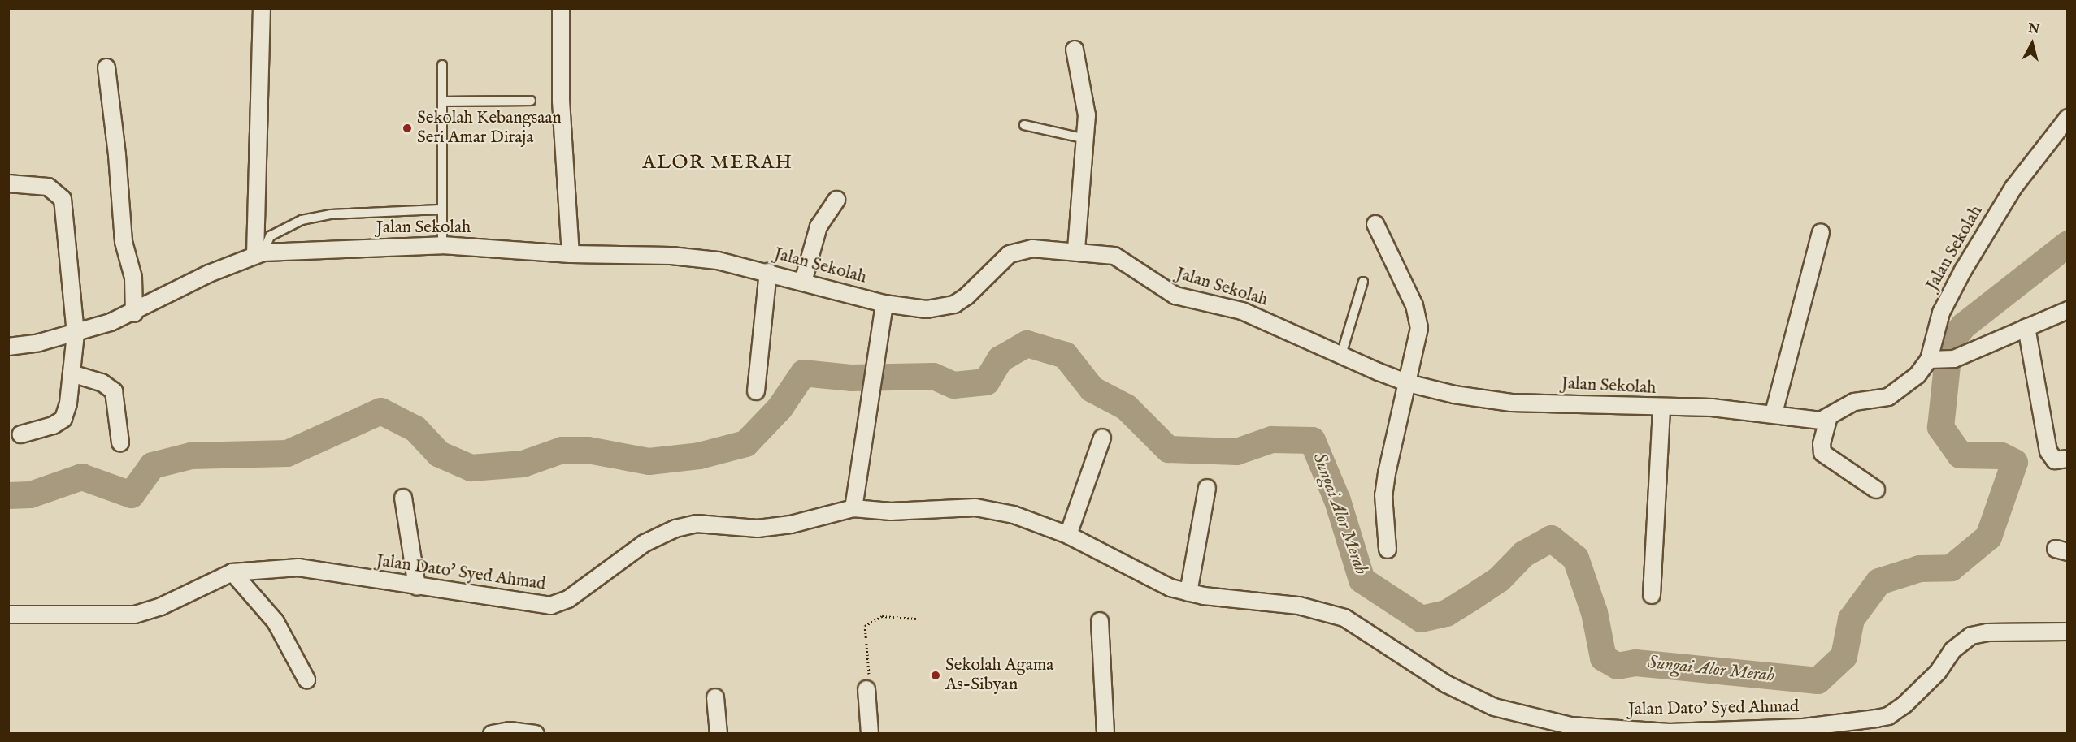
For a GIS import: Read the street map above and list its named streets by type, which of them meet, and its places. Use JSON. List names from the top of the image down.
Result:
{
  "streets": {
    "street": ["Jalan Sekolah", "Jalan Dato' Syed Ahmad"]
  },
  "districts": ["ALOR MERAH"],
  "water": ["Sungai Alor Merah"],
  "places": ["Sekolah Kebangsaan Seri Amar Diraja", "Sekolah Agama As-Sibyan"],
  "north": "top"
}
